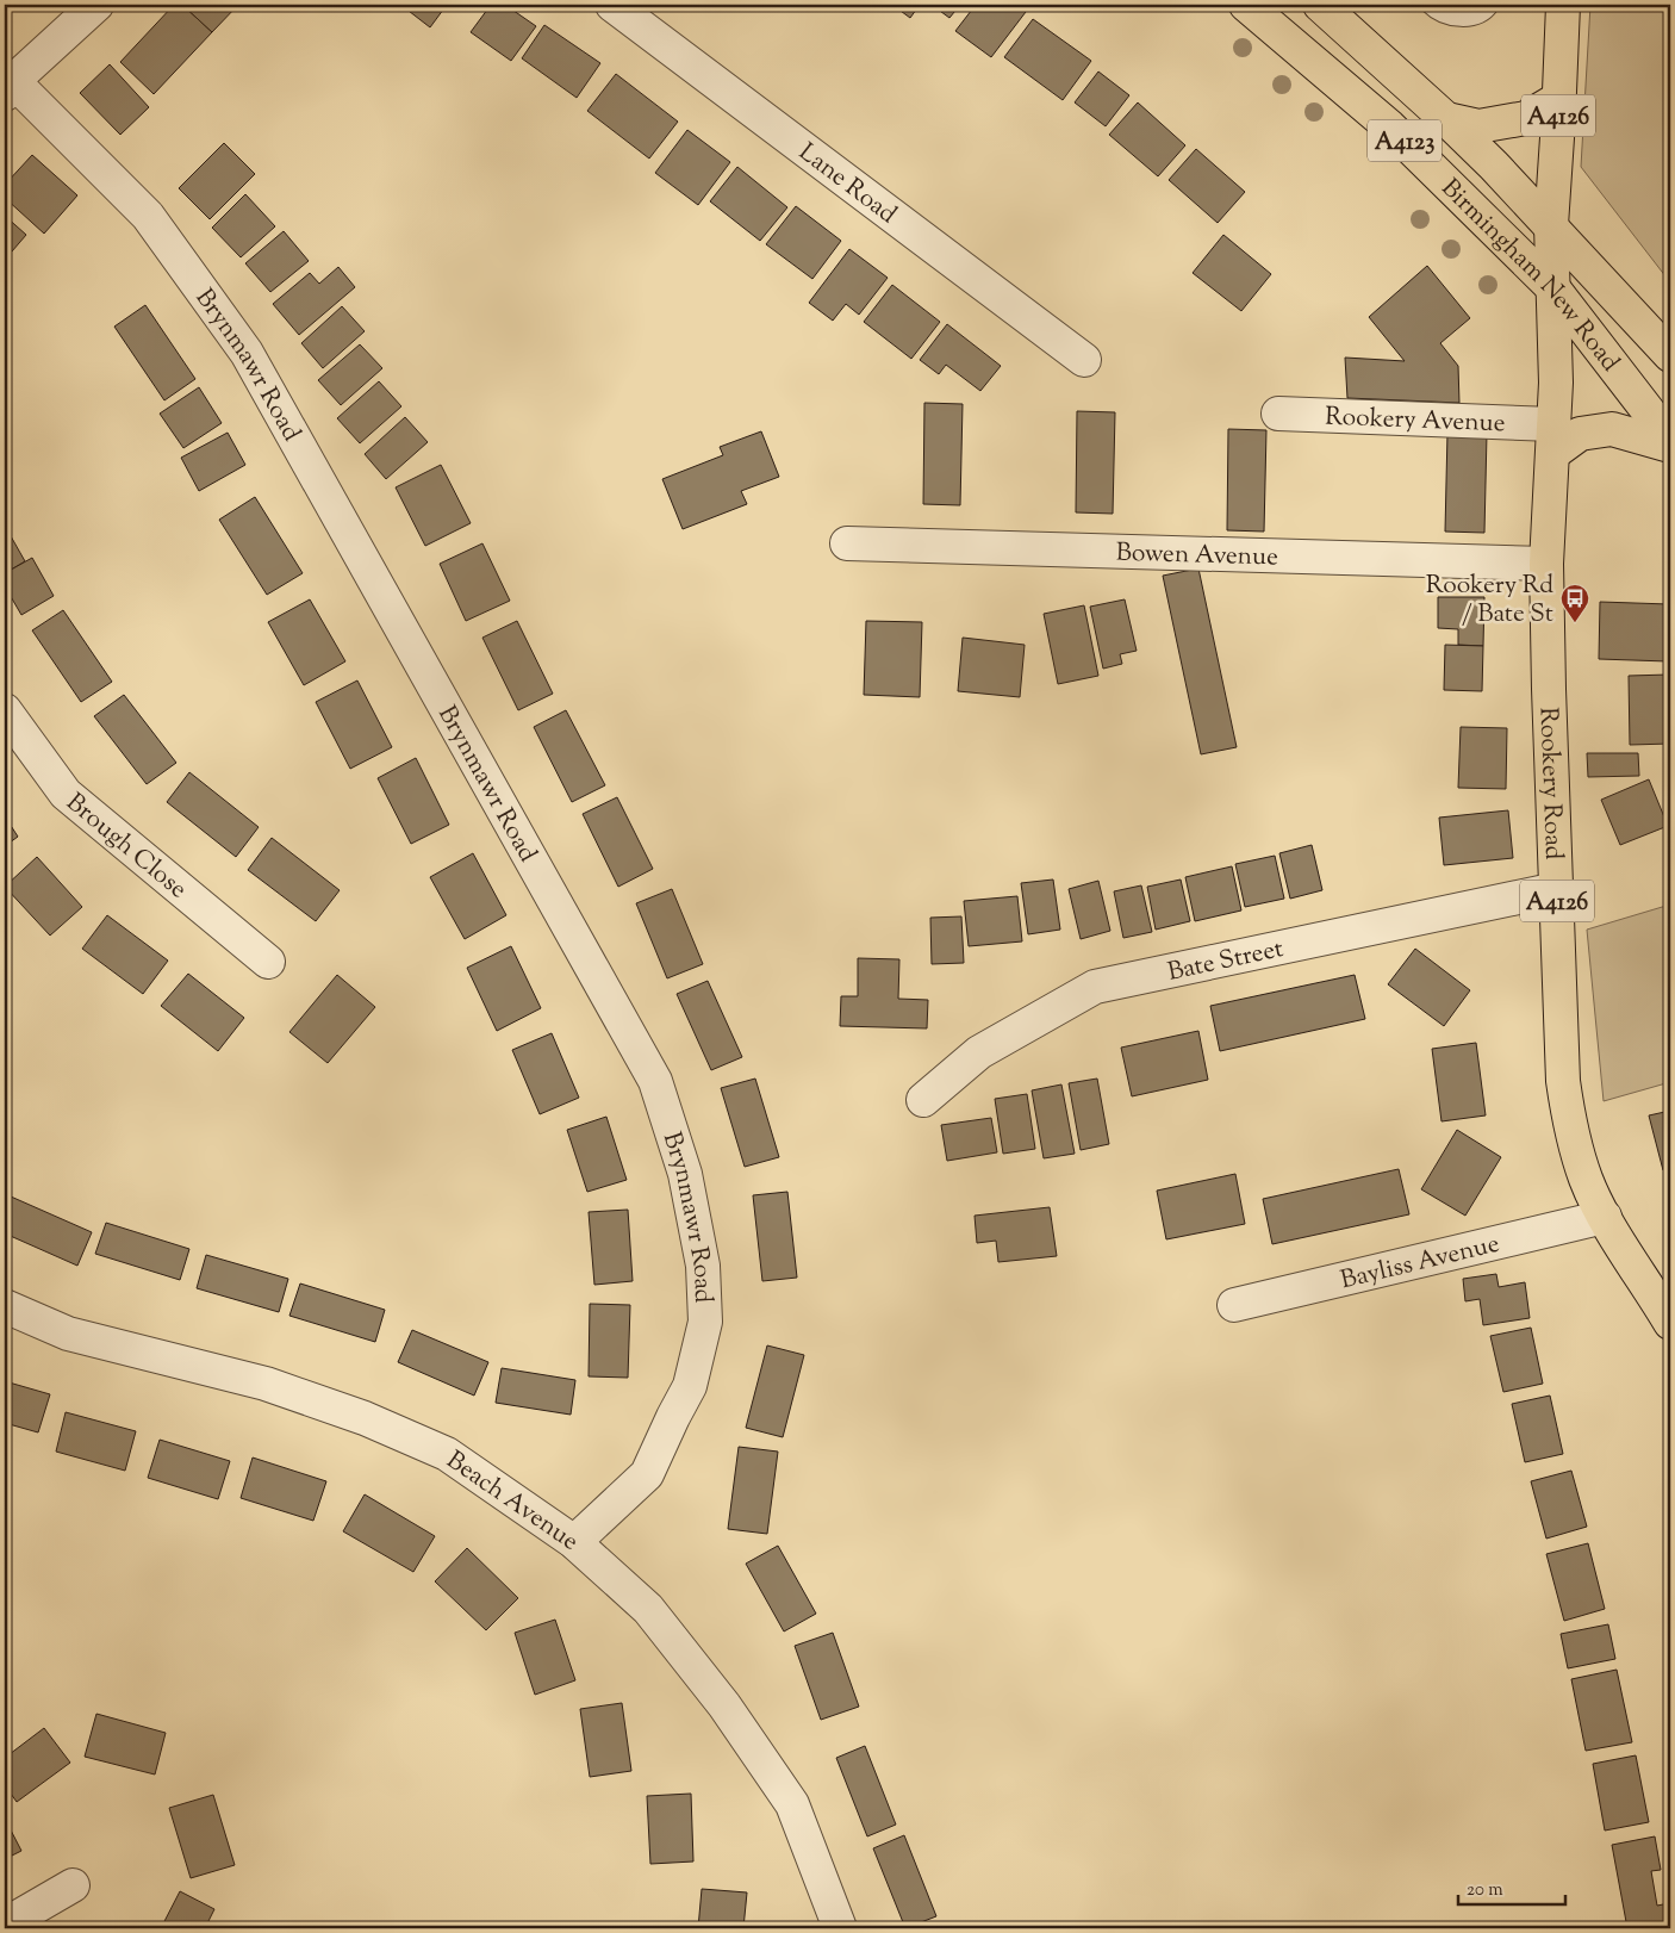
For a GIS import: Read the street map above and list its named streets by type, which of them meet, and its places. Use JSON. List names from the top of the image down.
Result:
{
  "streets": {
    "main road": [
      "A4126",
      "A4123",
      "Birmingham New Road",
      "Rookery Road"
    ],
    "street": [
      "Lane Road",
      "Brynmawr Road",
      "Rookery Avenue",
      "Bowen Avenue",
      "Brough Close",
      "Bate Street",
      "Bayliss Avenue",
      "Beach Avenue"
    ]
  },
  "crossings": [
    ["A4126", "Birmingham New Road"],
    ["A4126", "Rookery Road"],
    ["Birmingham New Road", "Rookery Road"],
    ["Brynmawr Road", "Beach Avenue"],
    ["Rookery Avenue", "Rookery Road"],
    ["Bowen Avenue", "Rookery Road"],
    ["Rookery Road", "Bate Street"],
    ["Rookery Road", "Bayliss Avenue"]
  ],
  "places": {
    "bus stop": ["Rookery Rd / Bate St"]
  },
  "scale_bar": "20 m"
}
